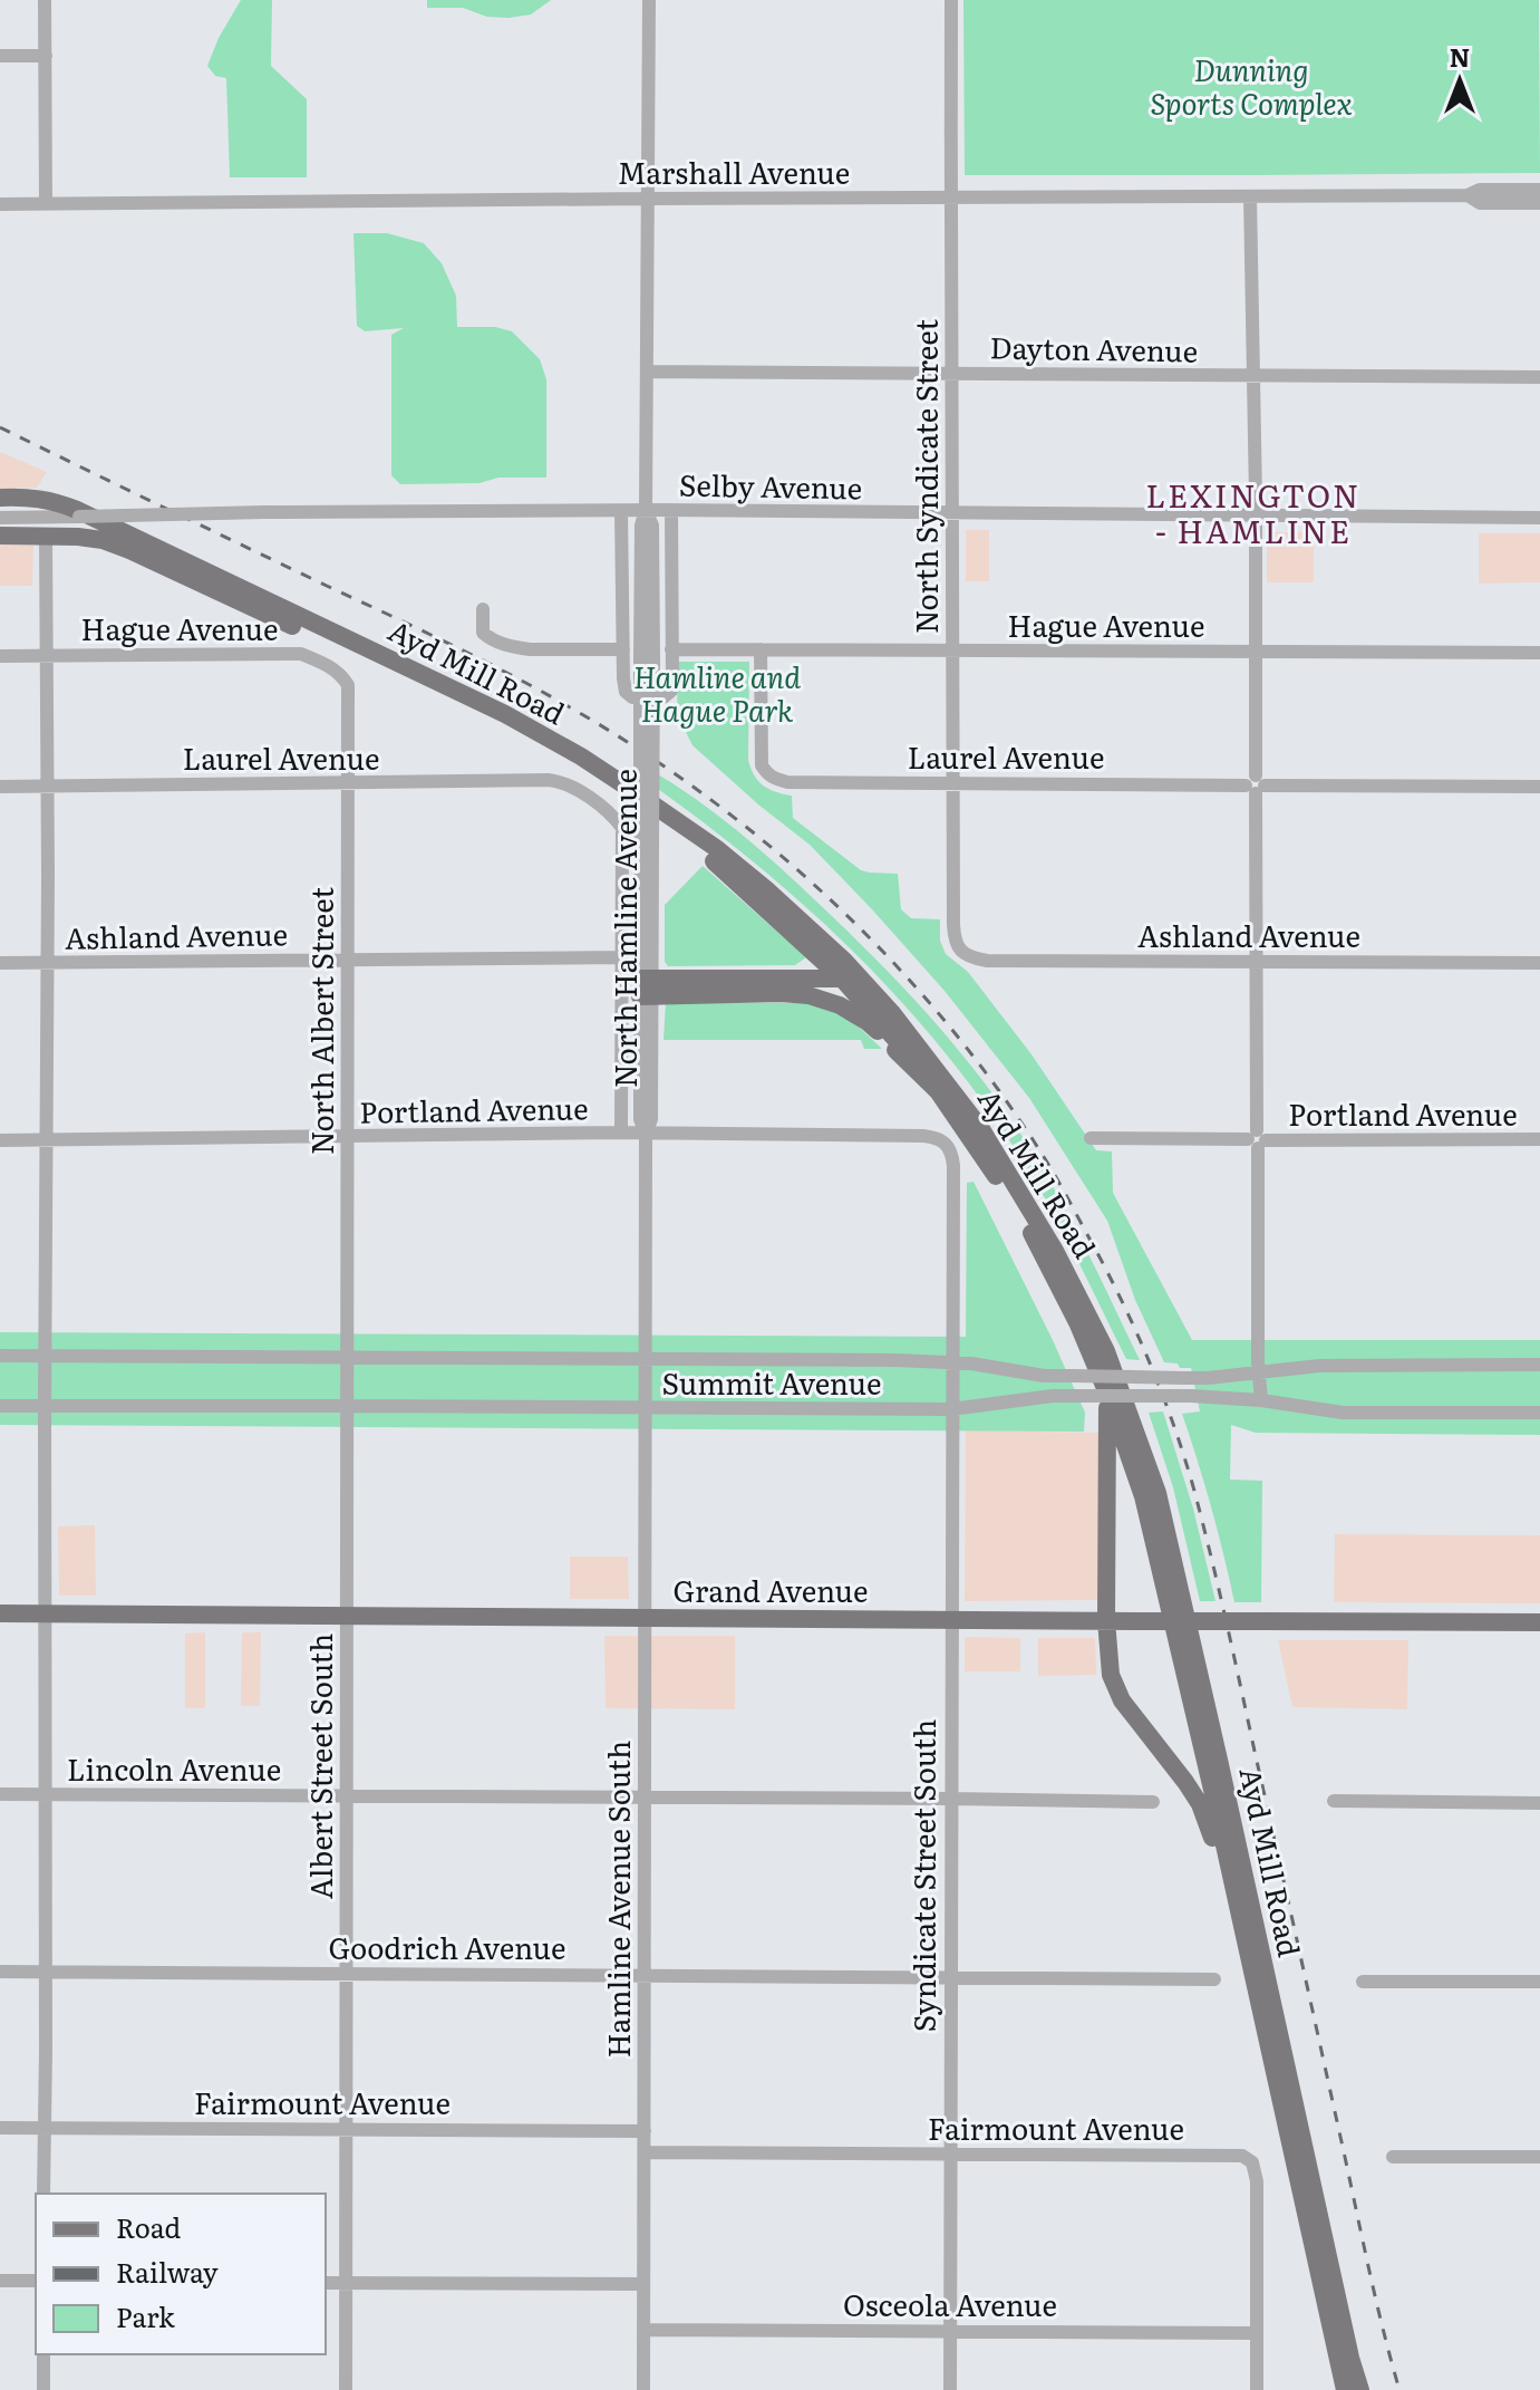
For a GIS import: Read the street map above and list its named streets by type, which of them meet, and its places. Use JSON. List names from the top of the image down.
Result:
{
  "streets": {
    "main road": ["Ayd Mill Road", "Grand Avenue"],
    "street": [
      "Marshall Avenue",
      "Dayton Avenue",
      "North Syndicate Street",
      "Selby Avenue",
      "Hague Avenue",
      "Laurel Avenue",
      "North Hamline Avenue",
      "Ashland Avenue",
      "North Albert Street",
      "Portland Avenue",
      "Summit Avenue",
      "Albert Street South",
      "Lincoln Avenue",
      "Syndicate Street South",
      "Hamline Avenue South",
      "Goodrich Avenue",
      "Fairmount Avenue",
      "Osceola Avenue"
    ]
  },
  "crossings": [
    ["Marshall Avenue", "North Syndicate Street"],
    ["Marshall Avenue", "North Hamline Avenue"],
    ["Dayton Avenue", "North Syndicate Street"],
    ["Dayton Avenue", "North Hamline Avenue"],
    ["North Syndicate Street", "Selby Avenue"],
    ["North Syndicate Street", "Hague Avenue"],
    ["North Syndicate Street", "Laurel Avenue"],
    ["North Syndicate Street", "Ashland Avenue"],
    ["Selby Avenue", "North Hamline Avenue"],
    ["Hague Avenue", "Laurel Avenue"],
    ["Hague Avenue", "North Albert Street"],
    ["Laurel Avenue", "North Hamline Avenue"],
    ["Laurel Avenue", "North Albert Street"],
    ["North Hamline Avenue", "Ashland Avenue"],
    ["North Hamline Avenue", "Portland Avenue"],
    ["North Hamline Avenue", "Summit Avenue"],
    ["North Hamline Avenue", "Hamline Avenue South"],
    ["Ashland Avenue", "North Albert Street"],
    ["North Albert Street", "Portland Avenue"],
    ["North Albert Street", "Summit Avenue"],
    ["North Albert Street", "Albert Street South"],
    ["Portland Avenue", "Summit Avenue"],
    ["Portland Avenue", "Syndicate Street South"],
    ["Summit Avenue", "Albert Street South"],
    ["Summit Avenue", "Syndicate Street South"],
    ["Summit Avenue", "Hamline Avenue South"],
    ["Grand Avenue", "Albert Street South"],
    ["Grand Avenue", "Syndicate Street South"],
    ["Grand Avenue", "Hamline Avenue South"],
    ["Albert Street South", "Lincoln Avenue"],
    ["Albert Street South", "Goodrich Avenue"],
    ["Albert Street South", "Fairmount Avenue"],
    ["Lincoln Avenue", "Syndicate Street South"],
    ["Lincoln Avenue", "Hamline Avenue South"],
    ["Syndicate Street South", "Goodrich Avenue"],
    ["Syndicate Street South", "Fairmount Avenue"],
    ["Syndicate Street South", "Osceola Avenue"],
    ["Hamline Avenue South", "Goodrich Avenue"],
    ["Hamline Avenue South", "Fairmount Avenue"],
    ["Hamline Avenue South", "Osceola Avenue"],
    ["Fairmount Avenue", "Osceola Avenue"]
  ],
  "districts": ["LEXINGTON - HAMLINE"],
  "parks": ["Dunning Sports Complex", "Hamline and Hague Park"],
  "legend": ["Road", "Railway", "Park"],
  "north": "top"
}
